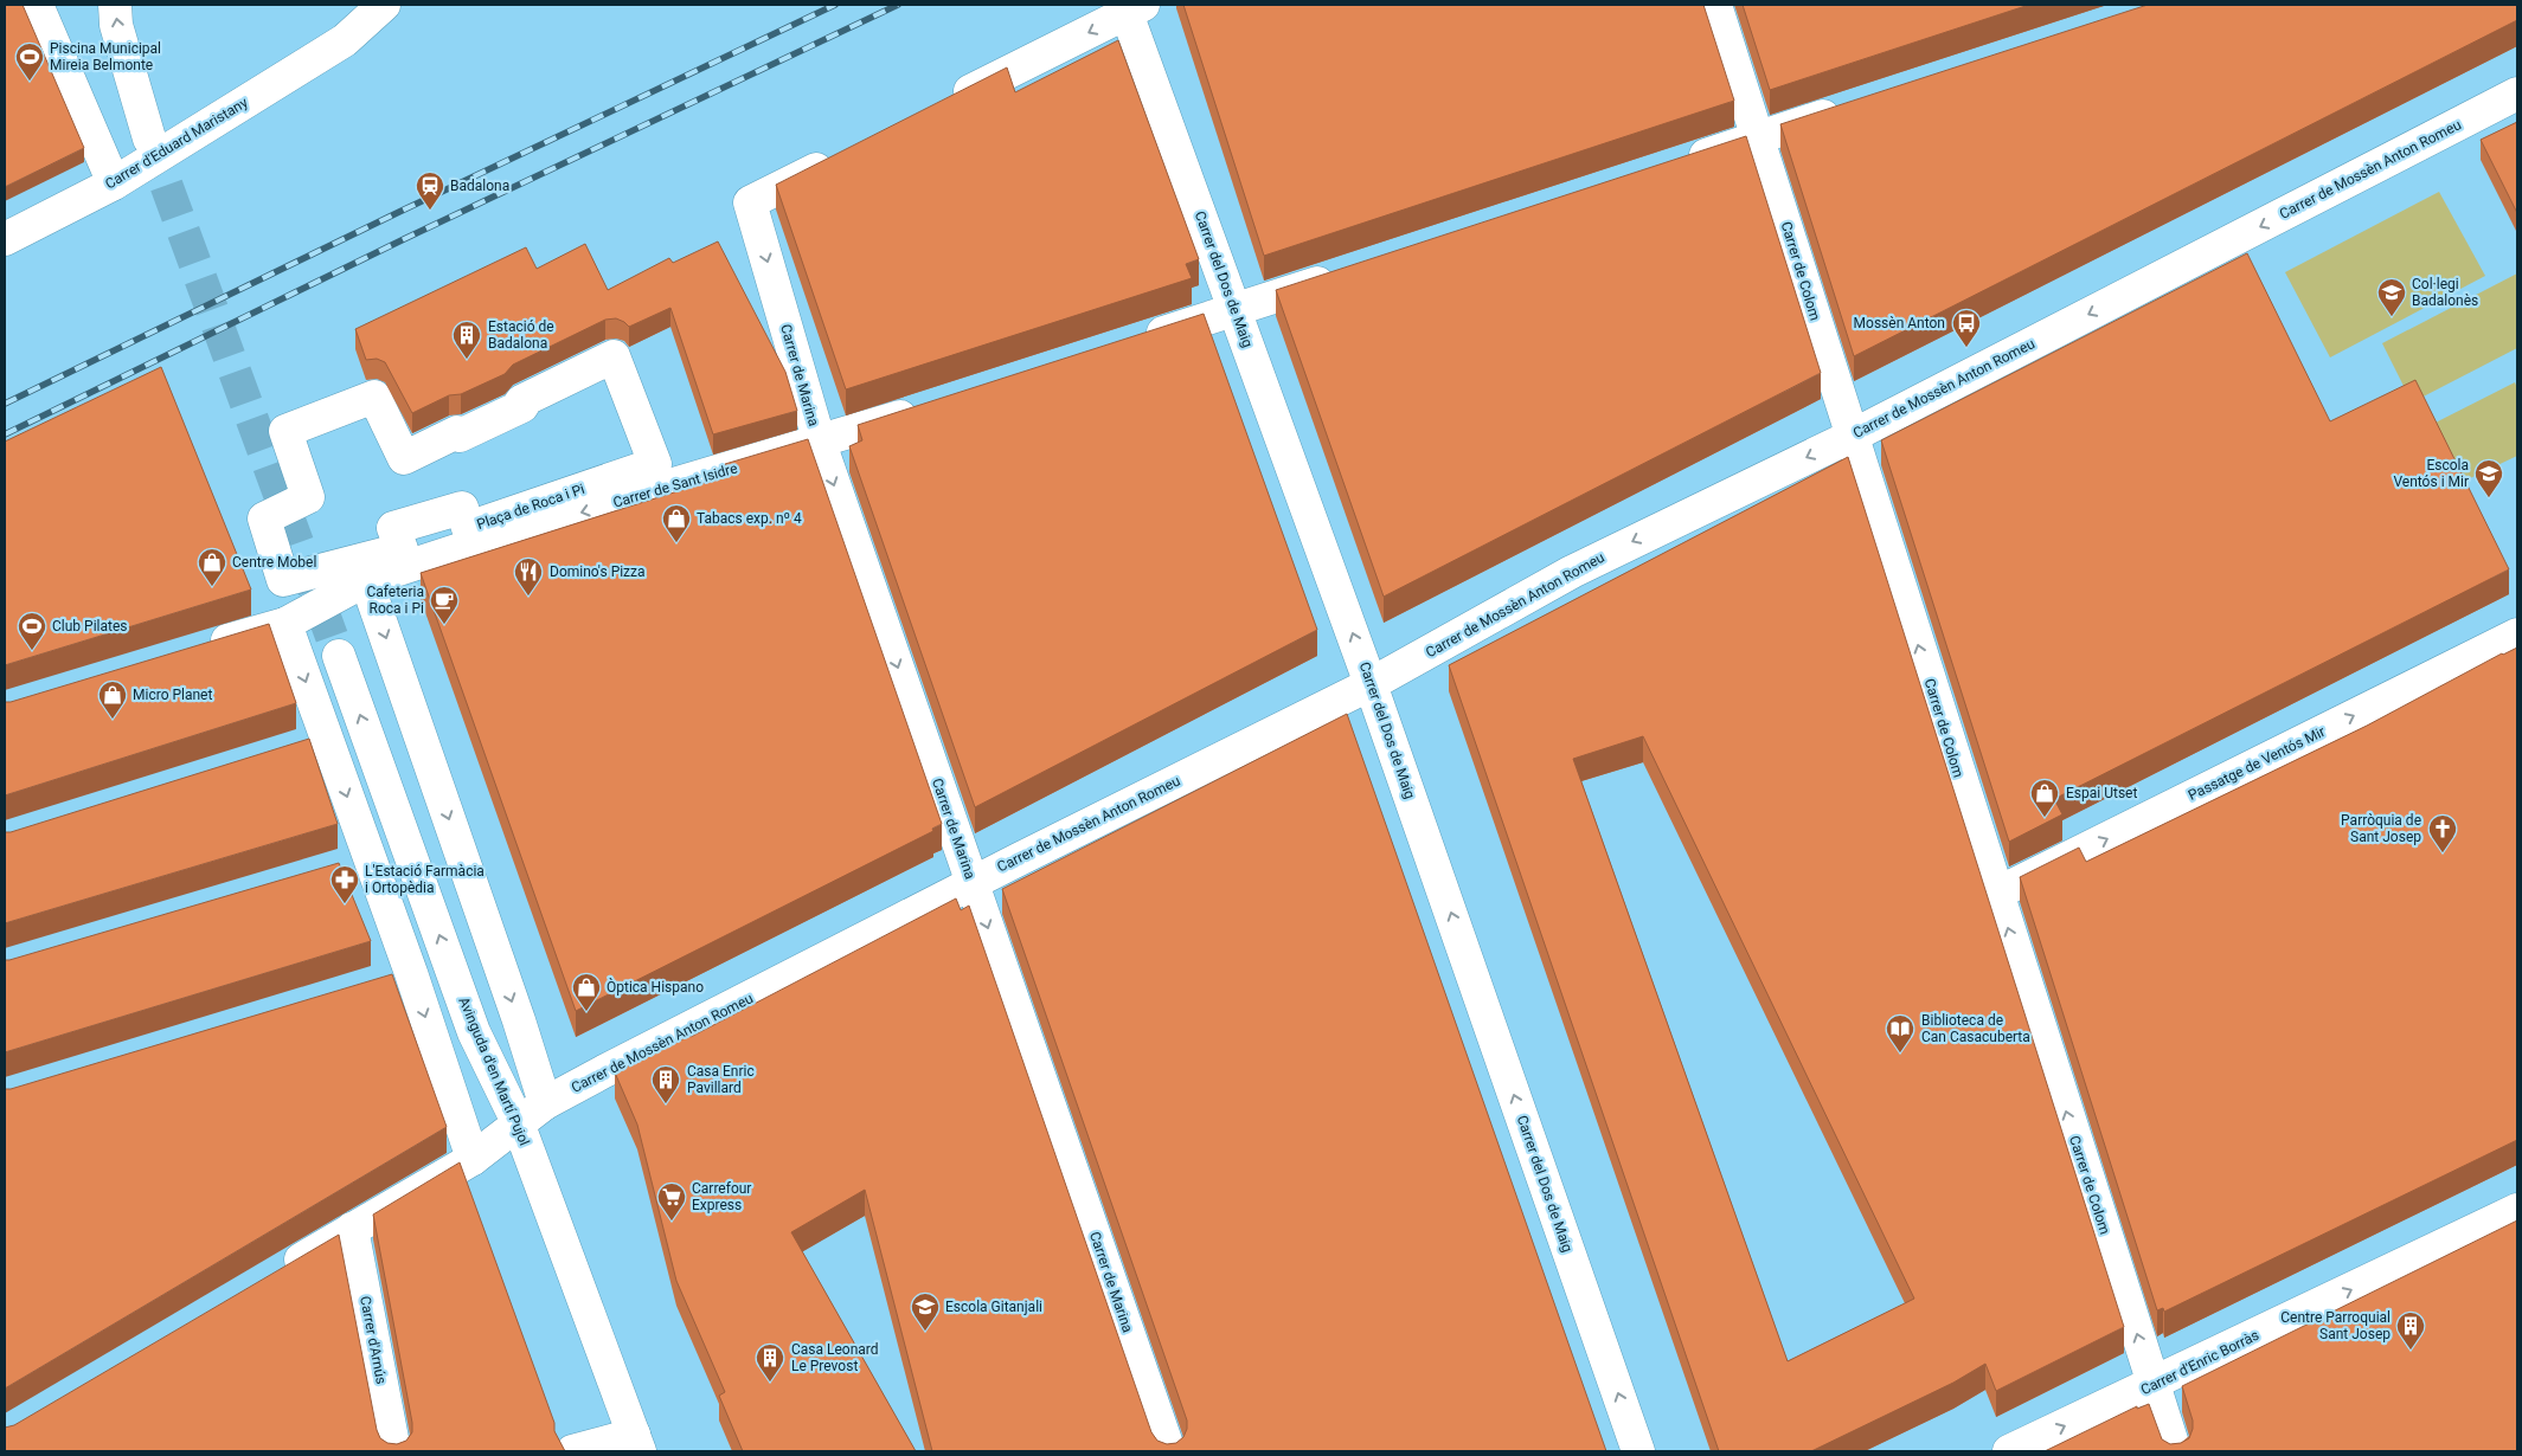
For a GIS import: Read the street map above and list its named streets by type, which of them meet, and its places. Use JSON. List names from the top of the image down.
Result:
{
  "streets": {
    "street": [
      "Carrer d'Eduard Maristany",
      "Carrer de Mossèn Anton Romeu",
      "Carrer de Colom",
      "Carrer del Dos de Maig",
      "Carrer de Marina",
      "Carrer de Sant Isidre",
      "Plaça de Roca i Pi",
      "Passatge de Ventós Mir",
      "Avinguda d'en Martí Pujol",
      "Carrer d'Arnús",
      "Carrer d'Enric Borràs"
    ]
  },
  "crossings": [
    ["Carrer de Mossèn Anton Romeu", "Carrer de Colom"],
    ["Carrer de Mossèn Anton Romeu", "Carrer del Dos de Maig"],
    ["Carrer de Mossèn Anton Romeu", "Carrer de Marina"],
    ["Carrer de Mossèn Anton Romeu", "Avinguda d'en Martí Pujol"],
    ["Carrer de Mossèn Anton Romeu", "Carrer d'Arnús"],
    ["Carrer de Colom", "Passatge de Ventós Mir"],
    ["Carrer de Colom", "Carrer d'Enric Borràs"],
    ["Carrer de Marina", "Carrer de Sant Isidre"]
  ],
  "one_way": [
    "Carrer de Mossèn Anton Romeu",
    "Carrer de Colom",
    "Carrer del Dos de Maig",
    "Carrer de Marina",
    "Carrer de Sant Isidre",
    "Passatge de Ventós Mir",
    "Carrer d'Enric Borràs"
  ],
  "places": {
    "sports": ["Piscina Municipal Mireia Belmonte", "Club Pilates"],
    "station": ["Badalona"],
    "school or university": ["Col·legi Badalonès", "Escola Ventós i Mir", "Escola Gitanjali"],
    "bus stop": ["Mossèn Anton"],
    "building": [
      "Estació de Badalona",
      "Casa Enric Pavillard",
      "Centre Parroquial Sant Josep",
      "Casa Leonard Le Prevost"
    ],
    "shop": [
      "Tabacs exp. nº 4",
      "Centre Mobel",
      "Micro Planet",
      "Espai Utset",
      "Òptica Hispano"
    ],
    "restaurant": ["Domino's Pizza"],
    "cafe": ["Cafeteria Roca i Pi"],
    "church": ["Parròquia de Sant Josep"],
    "pharmacy": ["L'Estació Farmàcia i Ortopèdia"],
    "library": ["Biblioteca de Can Casacuberta"],
    "supermarket": ["Carrefour Express"]
  }
}
